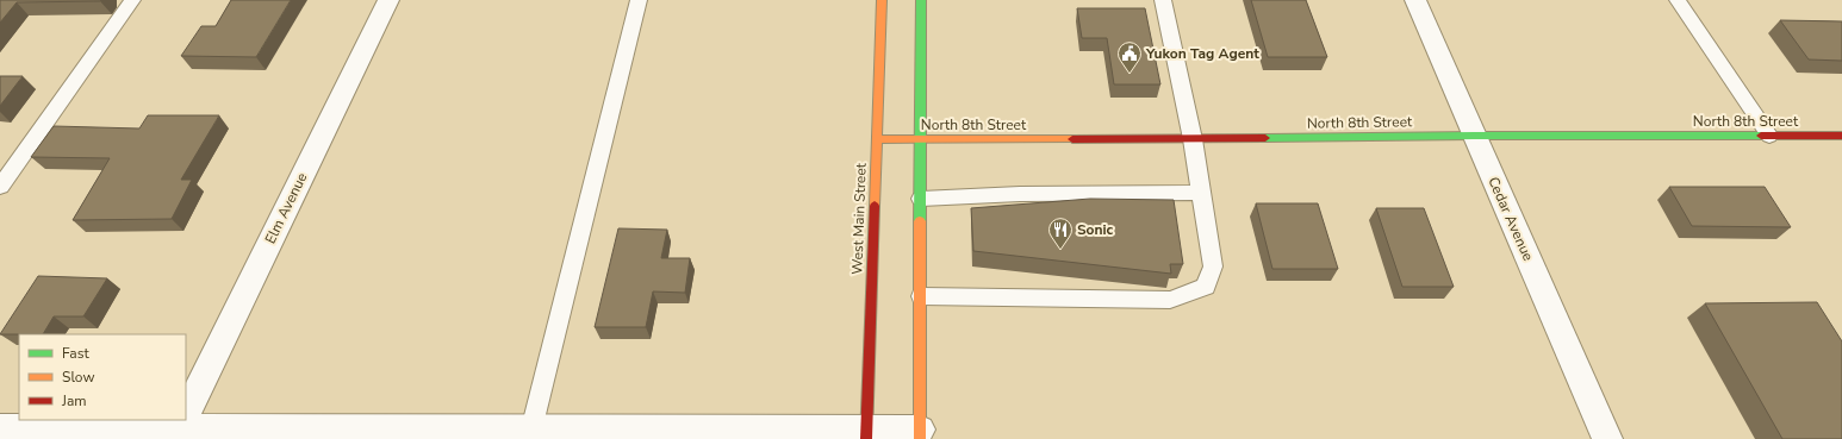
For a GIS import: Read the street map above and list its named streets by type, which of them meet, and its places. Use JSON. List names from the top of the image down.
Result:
{
  "streets": {
    "main road": ["North 8th Street", "West Main Street"],
    "street": ["Elm Avenue", "Cedar Avenue"]
  },
  "crossings": [
    ["North 8th Street", "West Main Street"],
    ["North 8th Street", "Cedar Avenue"]
  ],
  "places": {
    "public building": ["Yukon Tag Agent"],
    "restaurant": ["Sonic"]
  },
  "legend": ["Fast", "Slow", "Jam"]
}
